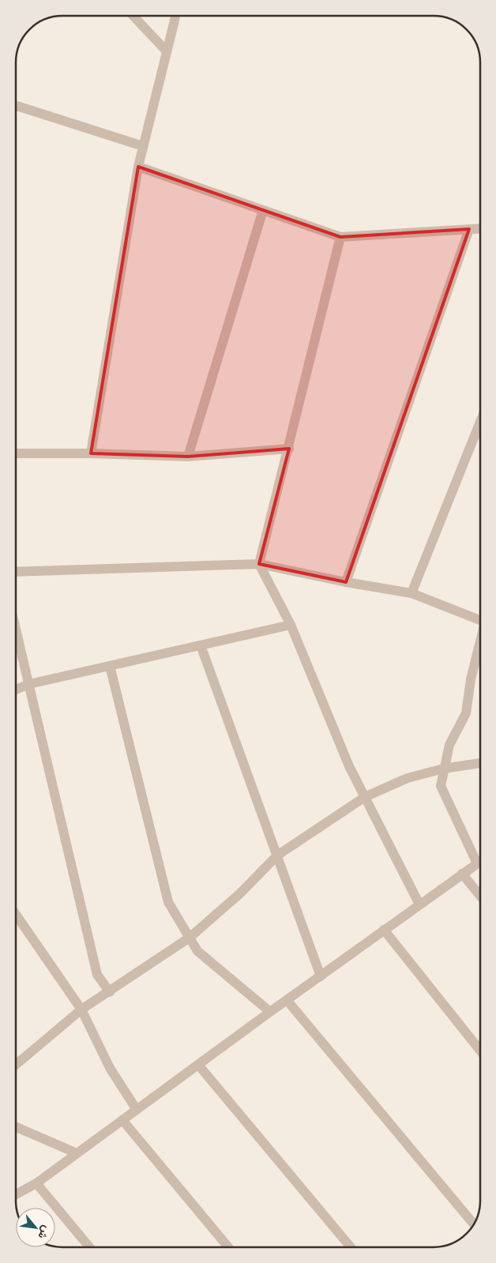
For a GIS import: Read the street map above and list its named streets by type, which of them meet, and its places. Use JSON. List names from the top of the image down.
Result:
{
  "north": "bottom right"
}
